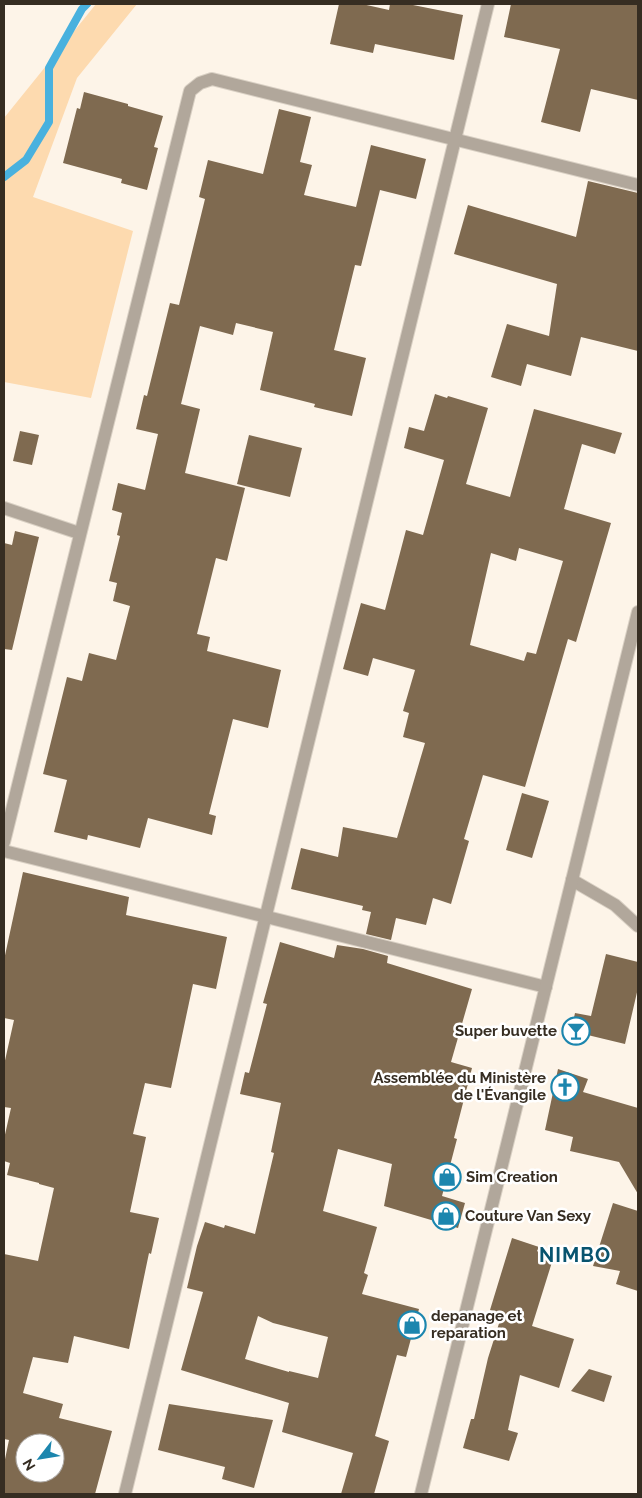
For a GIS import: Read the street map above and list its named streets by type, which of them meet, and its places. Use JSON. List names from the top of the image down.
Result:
{
  "districts": ["NIMBO"],
  "places": {
    "bar": ["Super buvette"],
    "church": ["Assemblée du Ministère de l'Évangile"],
    "shop": ["Sim Creation", "Couture Van Sexy", "depanage et reparation"]
  },
  "north": "bottom left"
}
